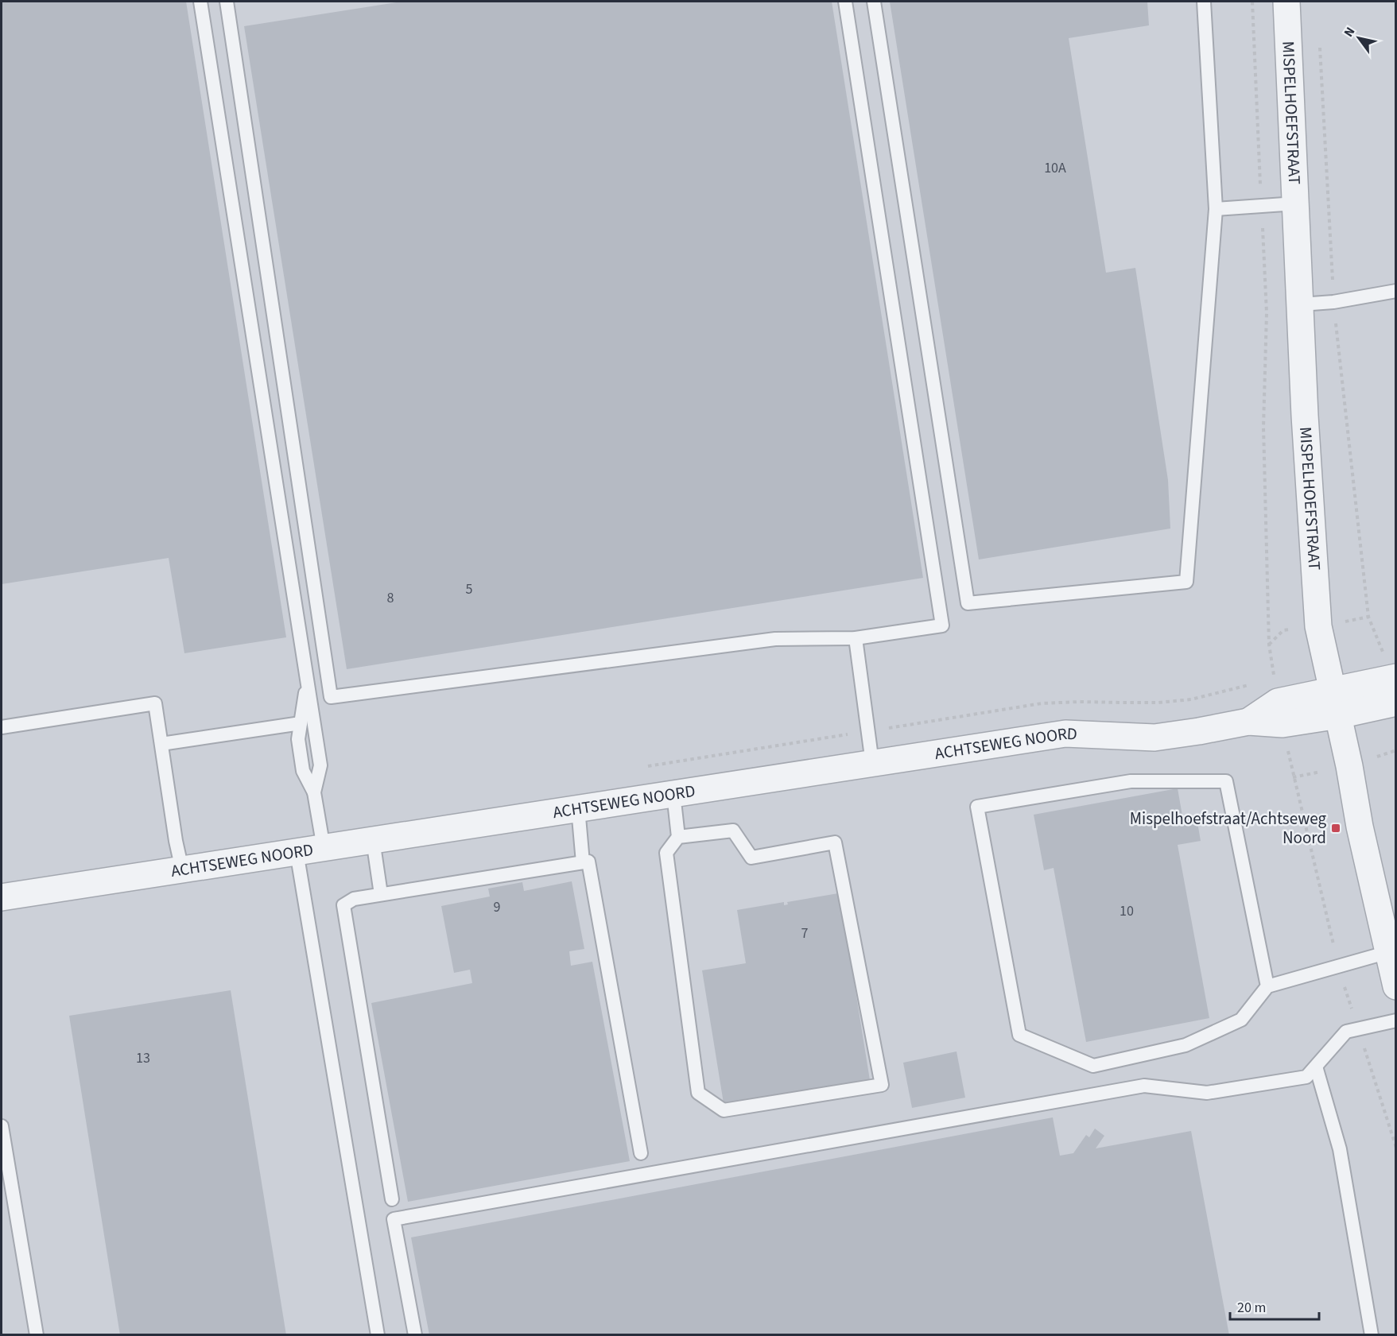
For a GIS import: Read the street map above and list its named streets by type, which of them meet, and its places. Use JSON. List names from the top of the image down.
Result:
{
  "streets": {
    "street": ["MISPELHOEFSTRAAT", "ACHTSEWEG NOORD"]
  },
  "crossings": [
    ["MISPELHOEFSTRAAT", "ACHTSEWEG NOORD"]
  ],
  "places": {
    "transit": ["Mispelhoefstraat/Achtseweg Noord"]
  },
  "house_numbers": [
    "10A",
    "5",
    "8",
    "9",
    "10",
    "7",
    "13"
  ],
  "scale_bar": "20 m",
  "north": "top left"
}
